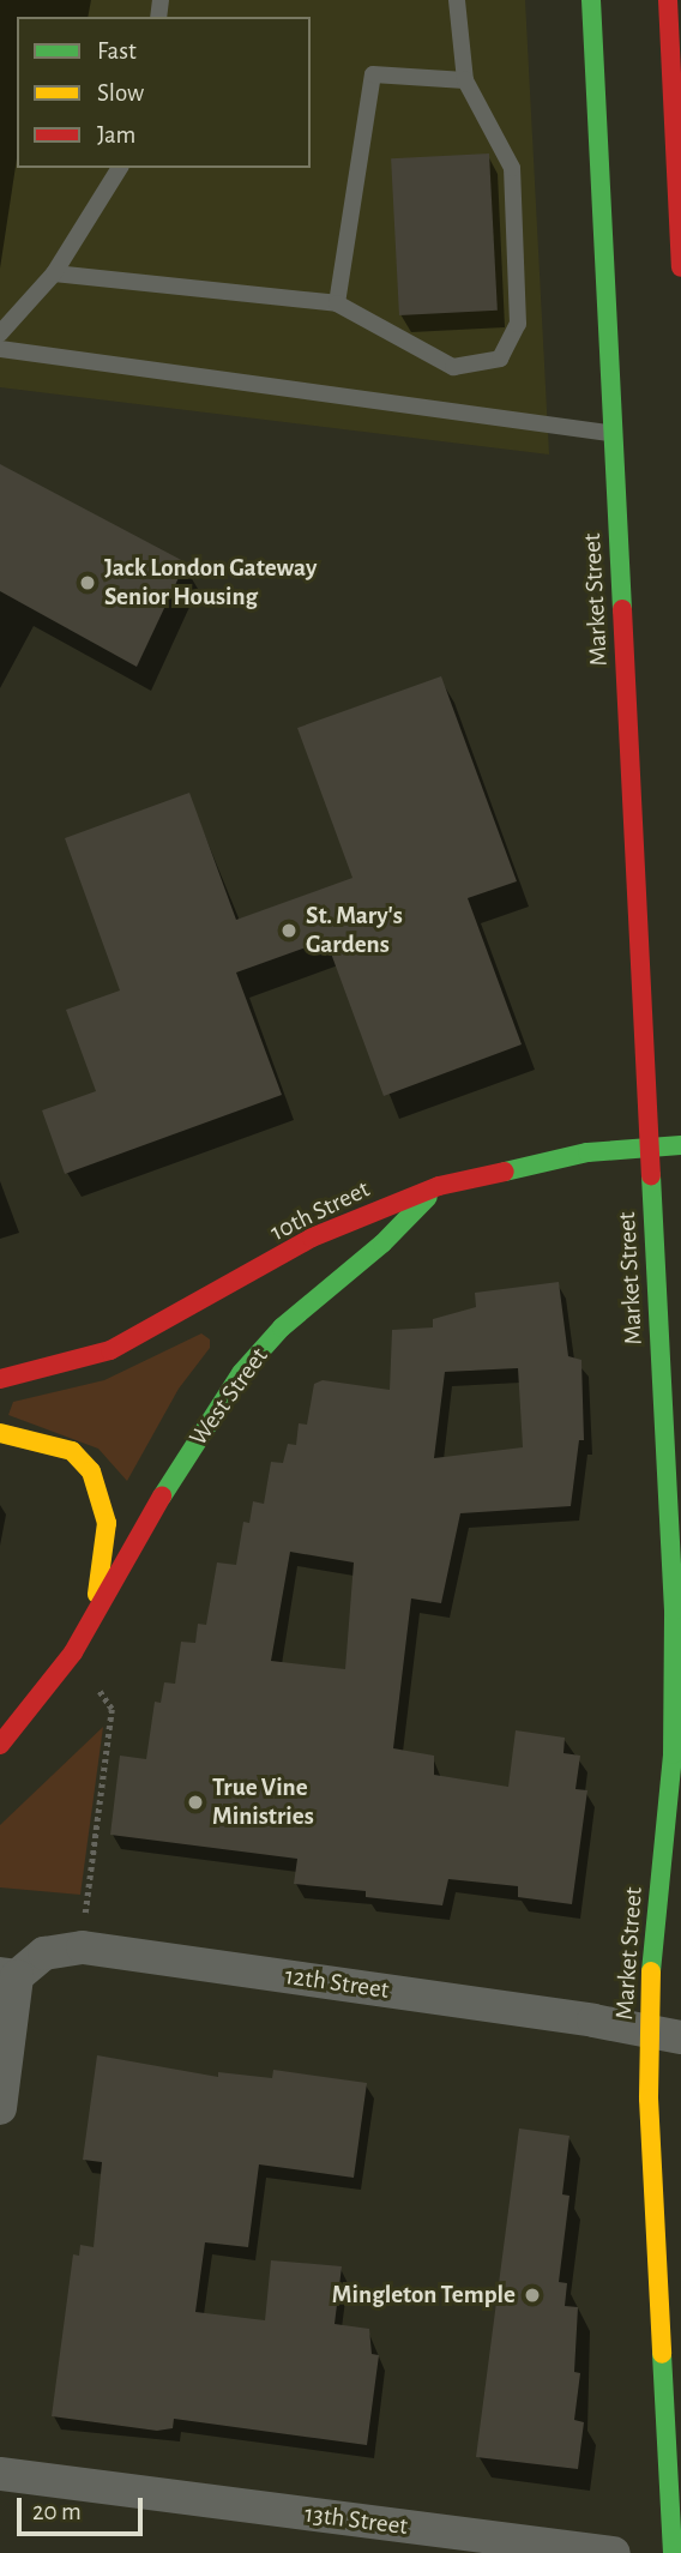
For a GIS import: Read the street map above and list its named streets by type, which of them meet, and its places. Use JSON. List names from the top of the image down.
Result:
{
  "streets": {
    "main road": ["Market Street", "10th Street", "West Street"],
    "street": ["12th Street", "13th Street"]
  },
  "crossings": [
    ["Market Street", "10th Street"],
    ["Market Street", "12th Street"],
    ["10th Street", "West Street"]
  ],
  "places": [
    "Jack London Gateway Senior Housing",
    "St. Mary's Gardens",
    "True Vine Ministries",
    "Mingleton Temple"
  ],
  "legend": ["Fast", "Slow", "Jam"],
  "scale_bar": "20 m"
}
